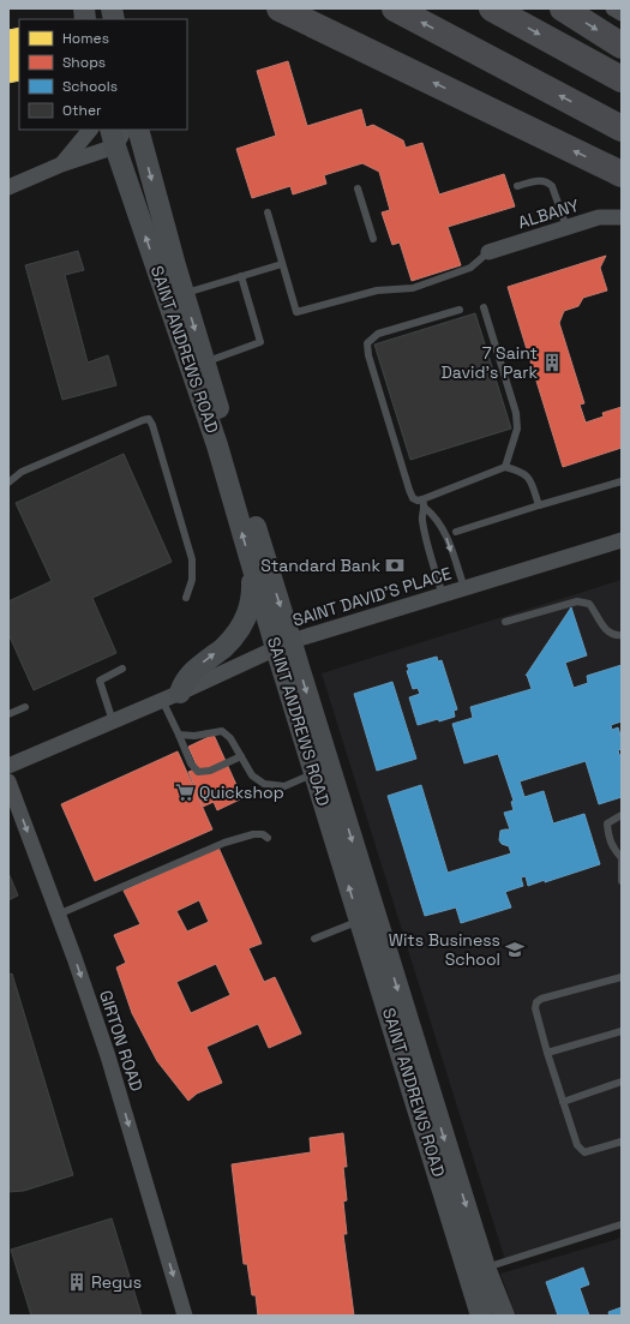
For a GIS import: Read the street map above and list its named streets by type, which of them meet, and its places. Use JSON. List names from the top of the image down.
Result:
{
  "streets": {
    "main road": ["SAINT ANDREWS ROAD"],
    "street": ["ALBANY", "SAINT DAVID'S PLACE", "GIRTON ROAD"]
  },
  "crossings": [
    ["SAINT ANDREWS ROAD", "SAINT DAVID'S PLACE"]
  ],
  "one_way": ["GIRTON ROAD"],
  "places": {
    "building": ["7 Saint David's Park", "Regus"],
    "bank": ["Standard Bank"],
    "supermarket": ["Quickshop"],
    "school or university": ["Wits Business School"]
  },
  "legend": [
    "Homes",
    "Shops",
    "Schools",
    "Other"
  ]
}
